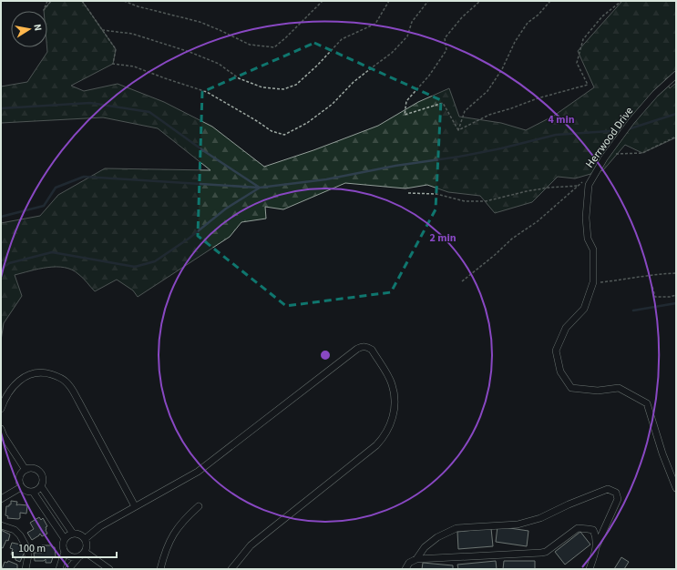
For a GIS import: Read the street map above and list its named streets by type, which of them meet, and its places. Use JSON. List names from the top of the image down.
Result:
{
  "streets": {
    "street": ["Herrwood Drive"]
  },
  "scale_bar": "100 m",
  "north": "right",
  "rings": ["4 min", "2 min"]
}
